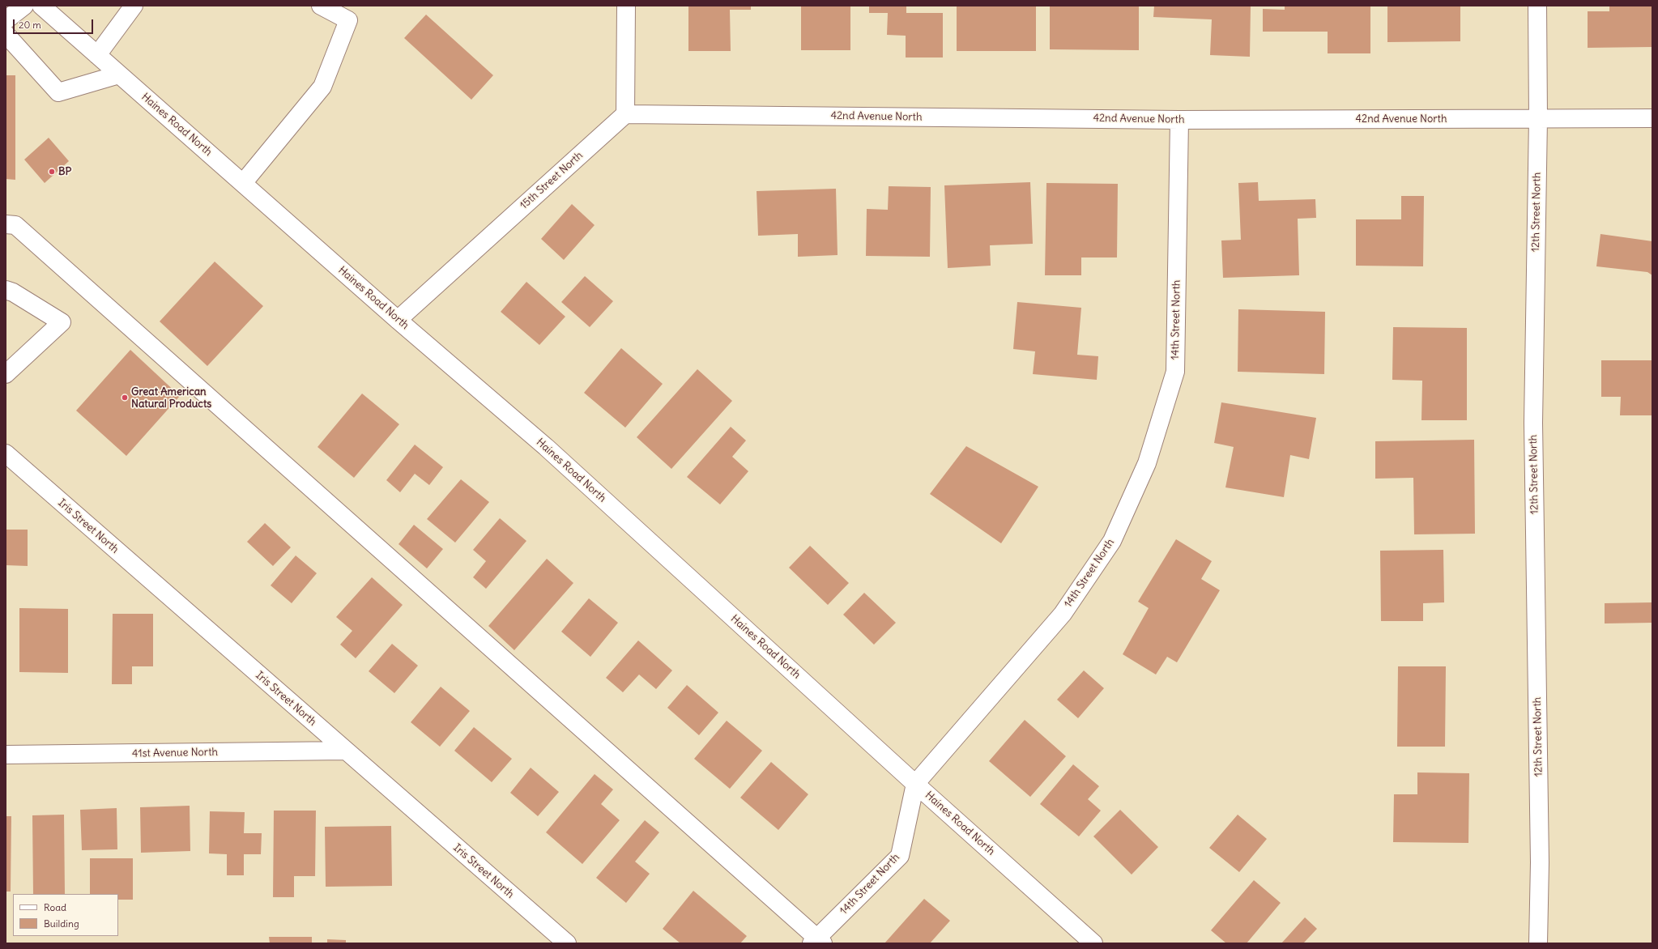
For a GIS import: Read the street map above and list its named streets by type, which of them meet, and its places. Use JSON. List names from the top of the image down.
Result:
{
  "streets": {
    "street": [
      "42nd Avenue North",
      "Haines Road North",
      "15th Street North",
      "12th Street North",
      "14th Street North",
      "Iris Street North",
      "41st Avenue North"
    ]
  },
  "crossings": [
    ["42nd Avenue North", "15th Street North"],
    ["42nd Avenue North", "12th Street North"],
    ["42nd Avenue North", "14th Street North"],
    ["Haines Road North", "15th Street North"],
    ["Haines Road North", "14th Street North"],
    ["Iris Street North", "41st Avenue North"]
  ],
  "places": ["BP", "Great American Natural Products"],
  "legend": ["Road", "Building"],
  "scale_bar": "20 m"
}
